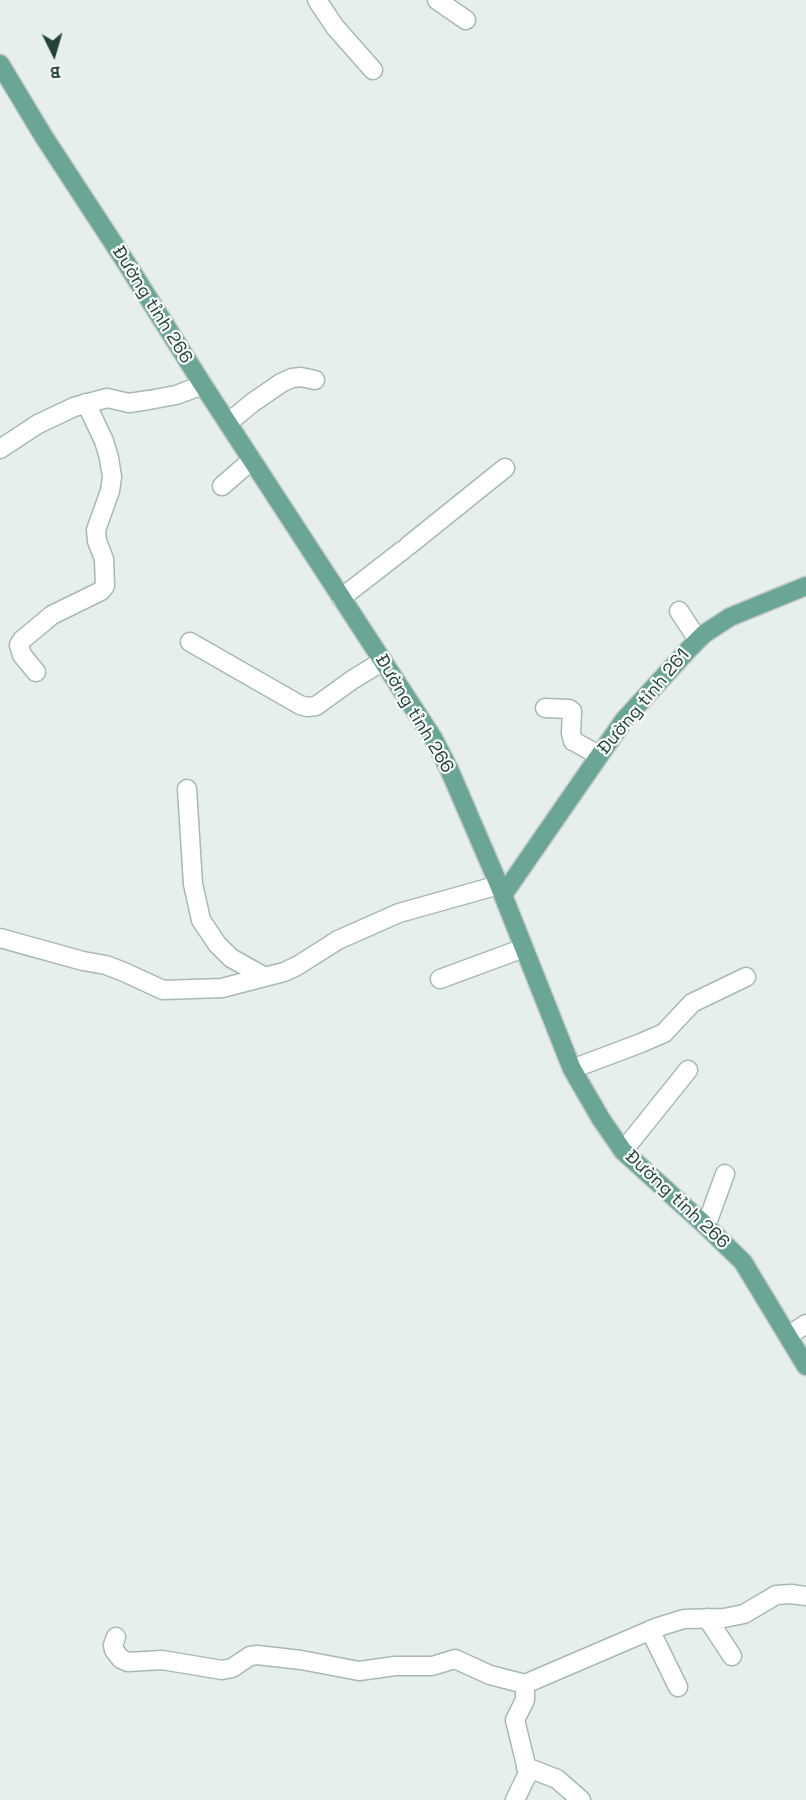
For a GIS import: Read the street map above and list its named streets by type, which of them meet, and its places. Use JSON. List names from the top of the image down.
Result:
{
  "streets": {
    "main road": ["Đường tỉnh 266", "Đường tỉnh 261"]
  },
  "crossings": [
    ["Đường tỉnh 266", "Đường tỉnh 261"]
  ],
  "north": "bottom"
}
